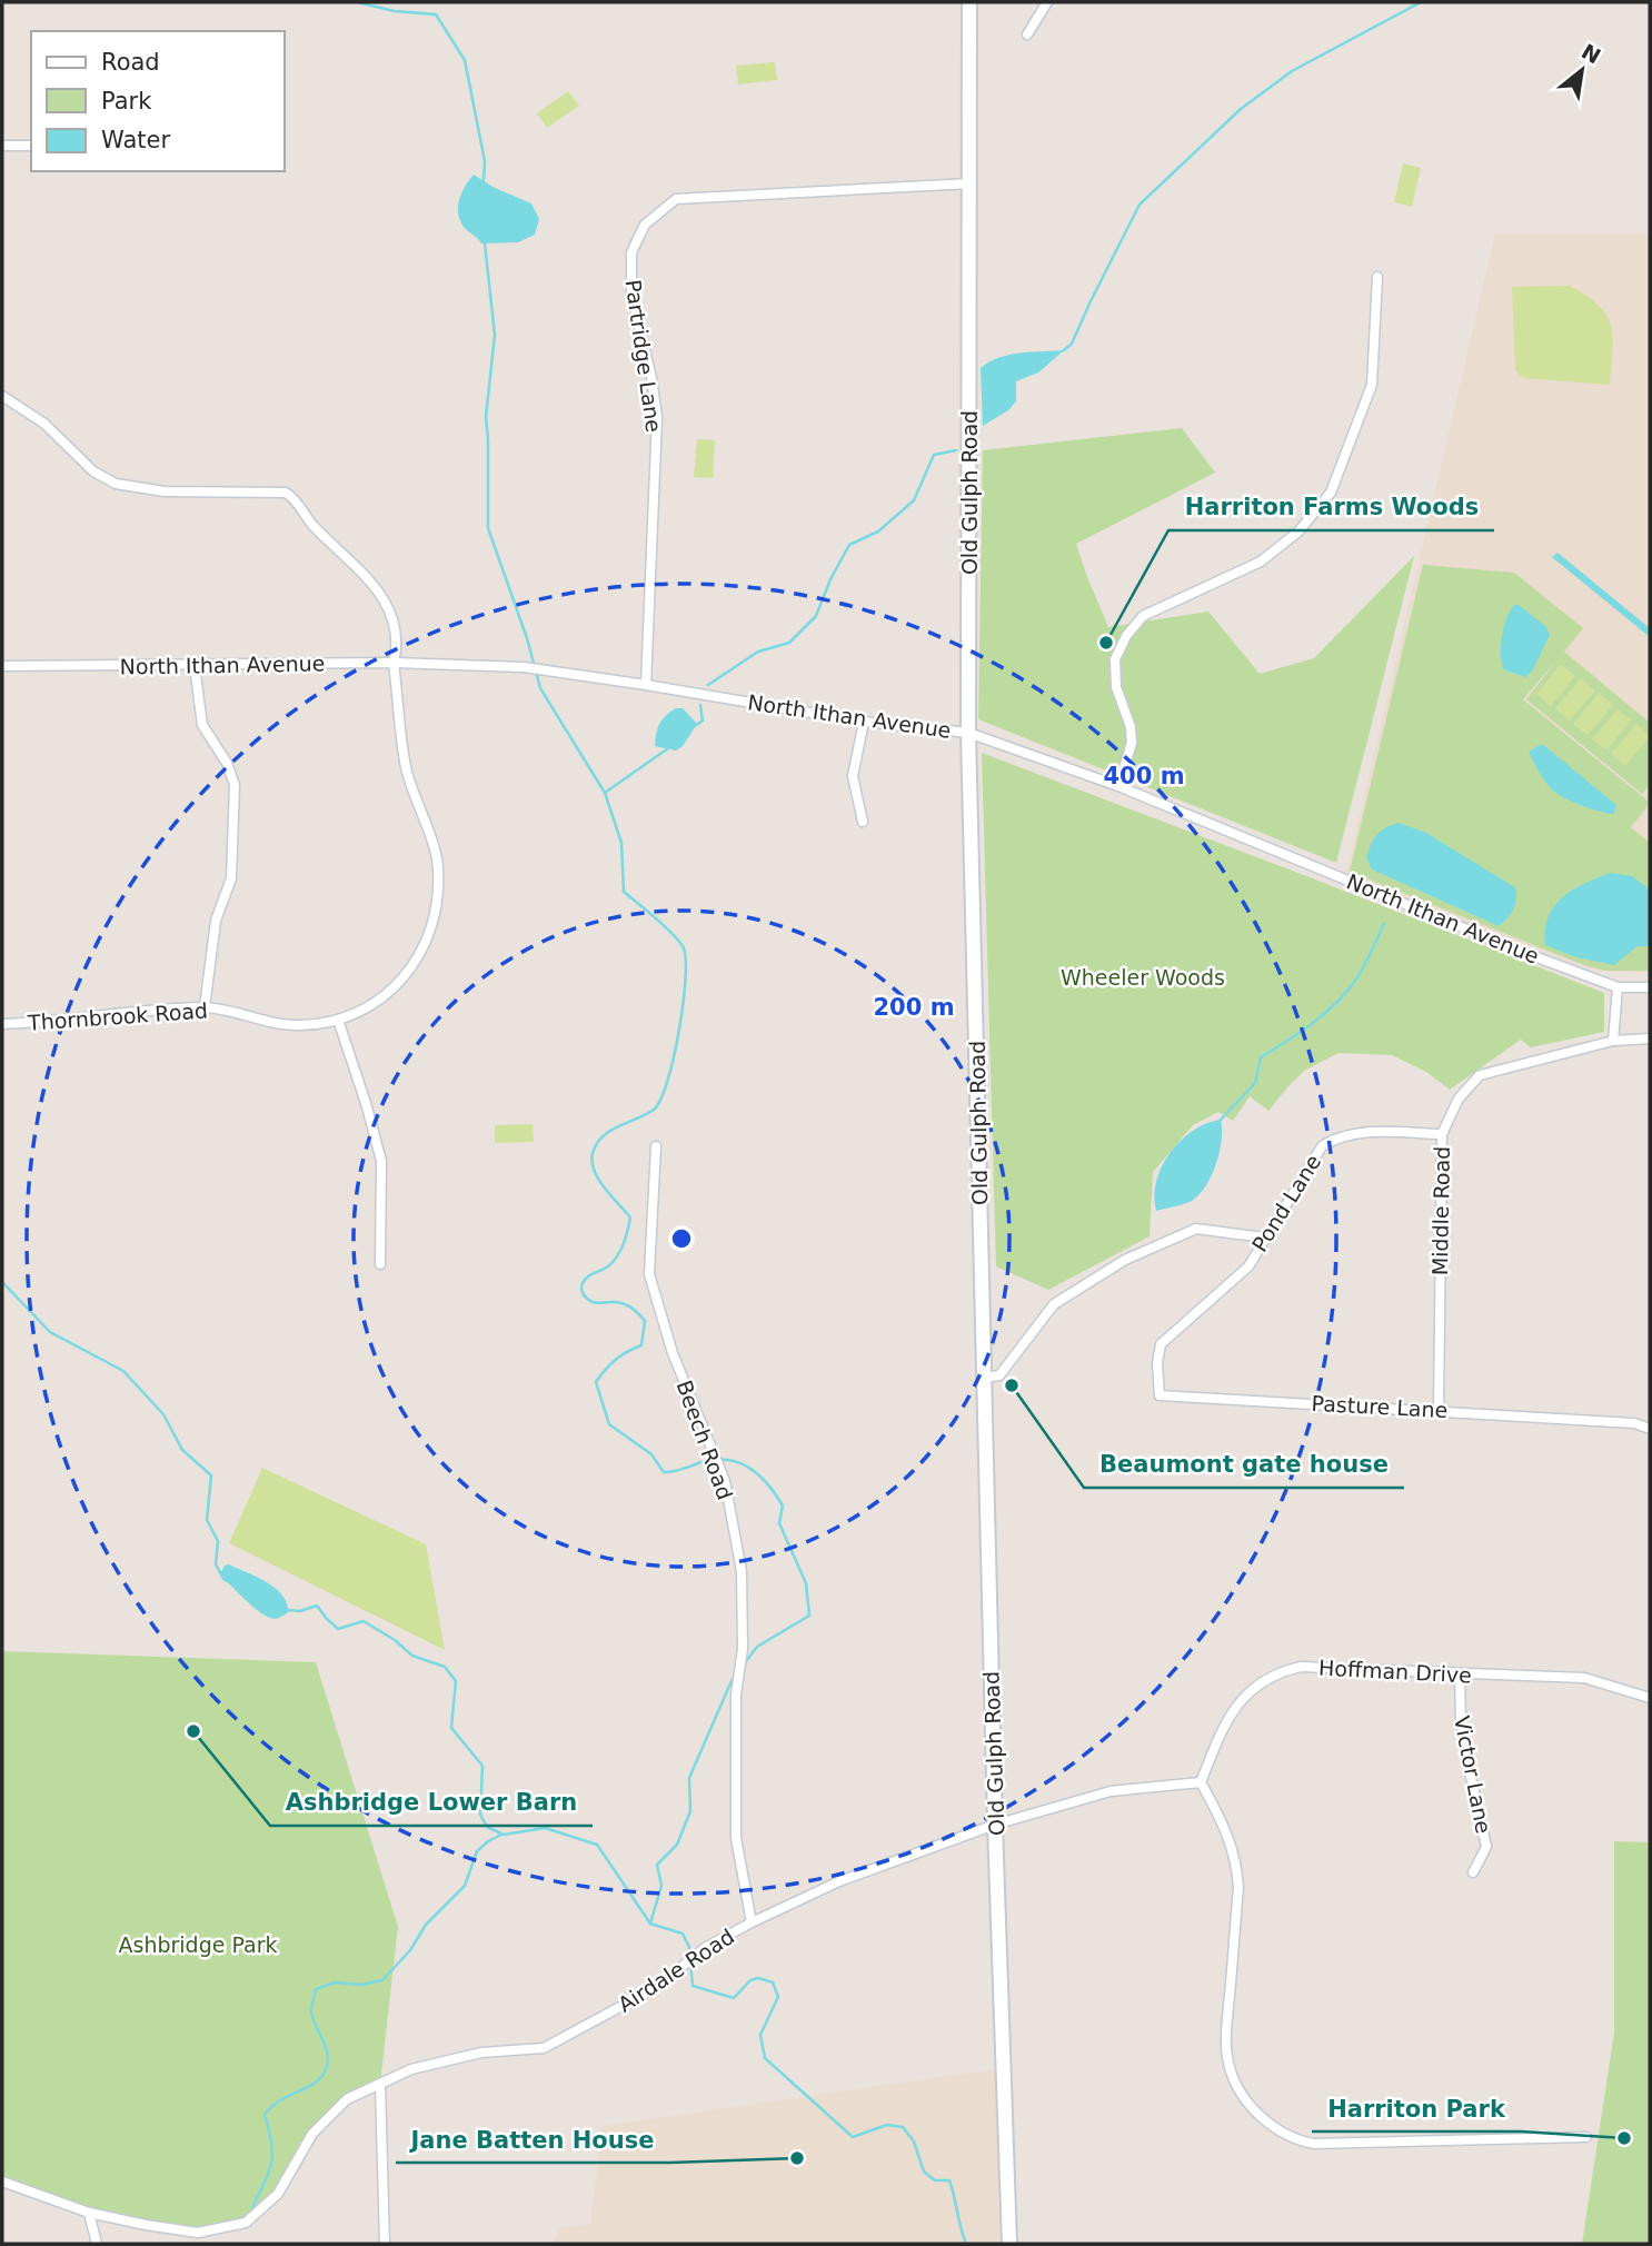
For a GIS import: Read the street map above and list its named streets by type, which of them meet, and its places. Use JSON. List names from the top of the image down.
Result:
{
  "streets": {
    "street": [
      "Partridge Lane",
      "Old Gulph Road",
      "North Ithan Avenue",
      "Thornbrook Road",
      "Pond Lane",
      "Middle Road",
      "Pasture Lane",
      "Beech Road",
      "Hoffman Drive",
      "Victor Lane",
      "Airdale Road"
    ]
  },
  "crossings": [
    ["Partridge Lane", "Old Gulph Road"],
    ["Partridge Lane", "North Ithan Avenue"],
    ["Old Gulph Road", "North Ithan Avenue"],
    ["Old Gulph Road", "Airdale Road"],
    ["North Ithan Avenue", "Thornbrook Road"],
    ["Pond Lane", "Middle Road"],
    ["Pond Lane", "Pasture Lane"],
    ["Middle Road", "Pasture Lane"],
    ["Beech Road", "Airdale Road"],
    ["Hoffman Drive", "Victor Lane"],
    ["Hoffman Drive", "Airdale Road"]
  ],
  "parks": ["Wheeler Woods", "Ashbridge Park"],
  "places": [
    "Harriton Farms Woods",
    "Beaumont gate house",
    "Ashbridge Lower Barn",
    "Harriton Park",
    "Jane Batten House"
  ],
  "legend": ["Road", "Park", "Water"],
  "north": "top right",
  "rings": ["400 m", "200 m"]
}
